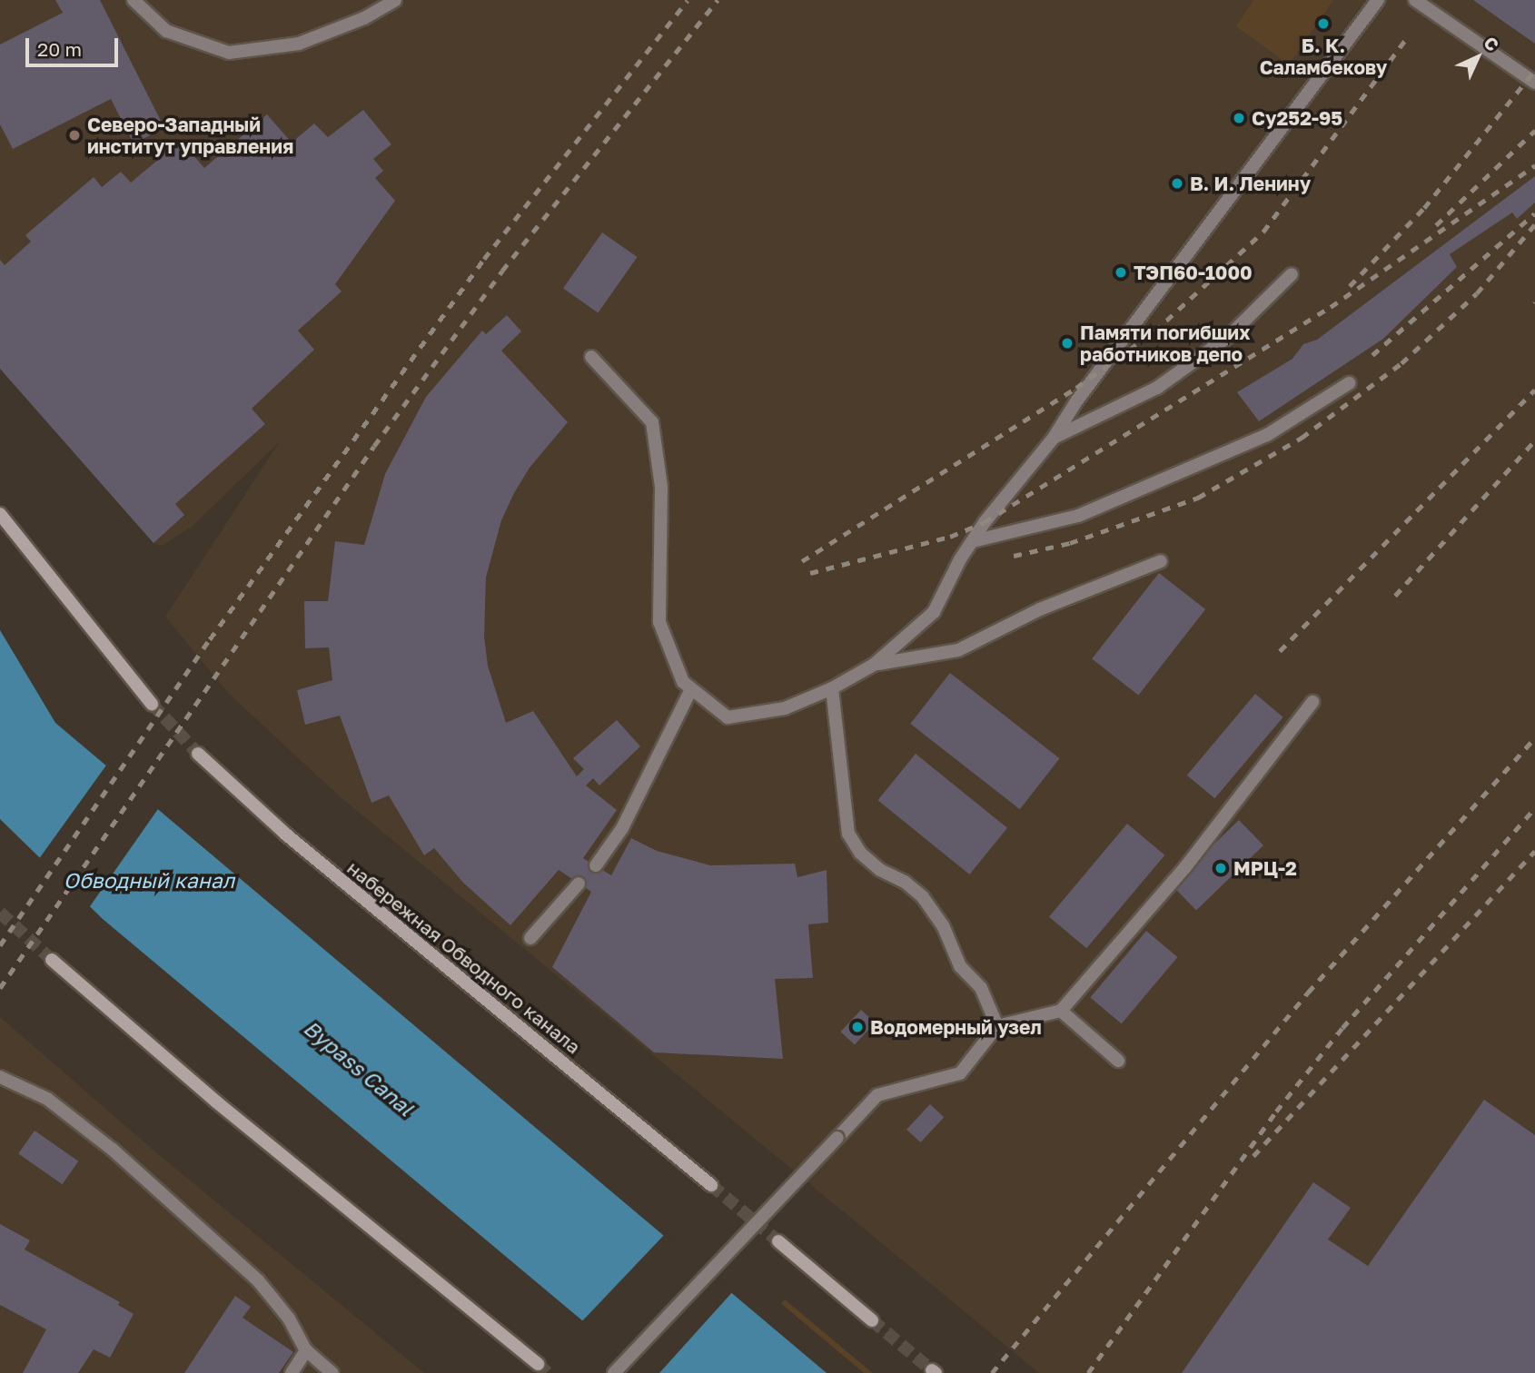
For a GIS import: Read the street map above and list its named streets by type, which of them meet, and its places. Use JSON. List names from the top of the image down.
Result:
{
  "streets": {
    "main road": ["набережная Обводного канала"]
  },
  "water": ["Обводный канал", "Bypass Canal"],
  "places": [
    "Б. К. Саламбекову",
    "Су252-95",
    "Северо-Западный институт управления",
    "В. И. Ленину",
    "ТЭП60-1000",
    "Памяти погибших работников депо",
    "МРЦ-2",
    "Водомерный узел"
  ],
  "scale_bar": "20 m",
  "north": "top right"
}
